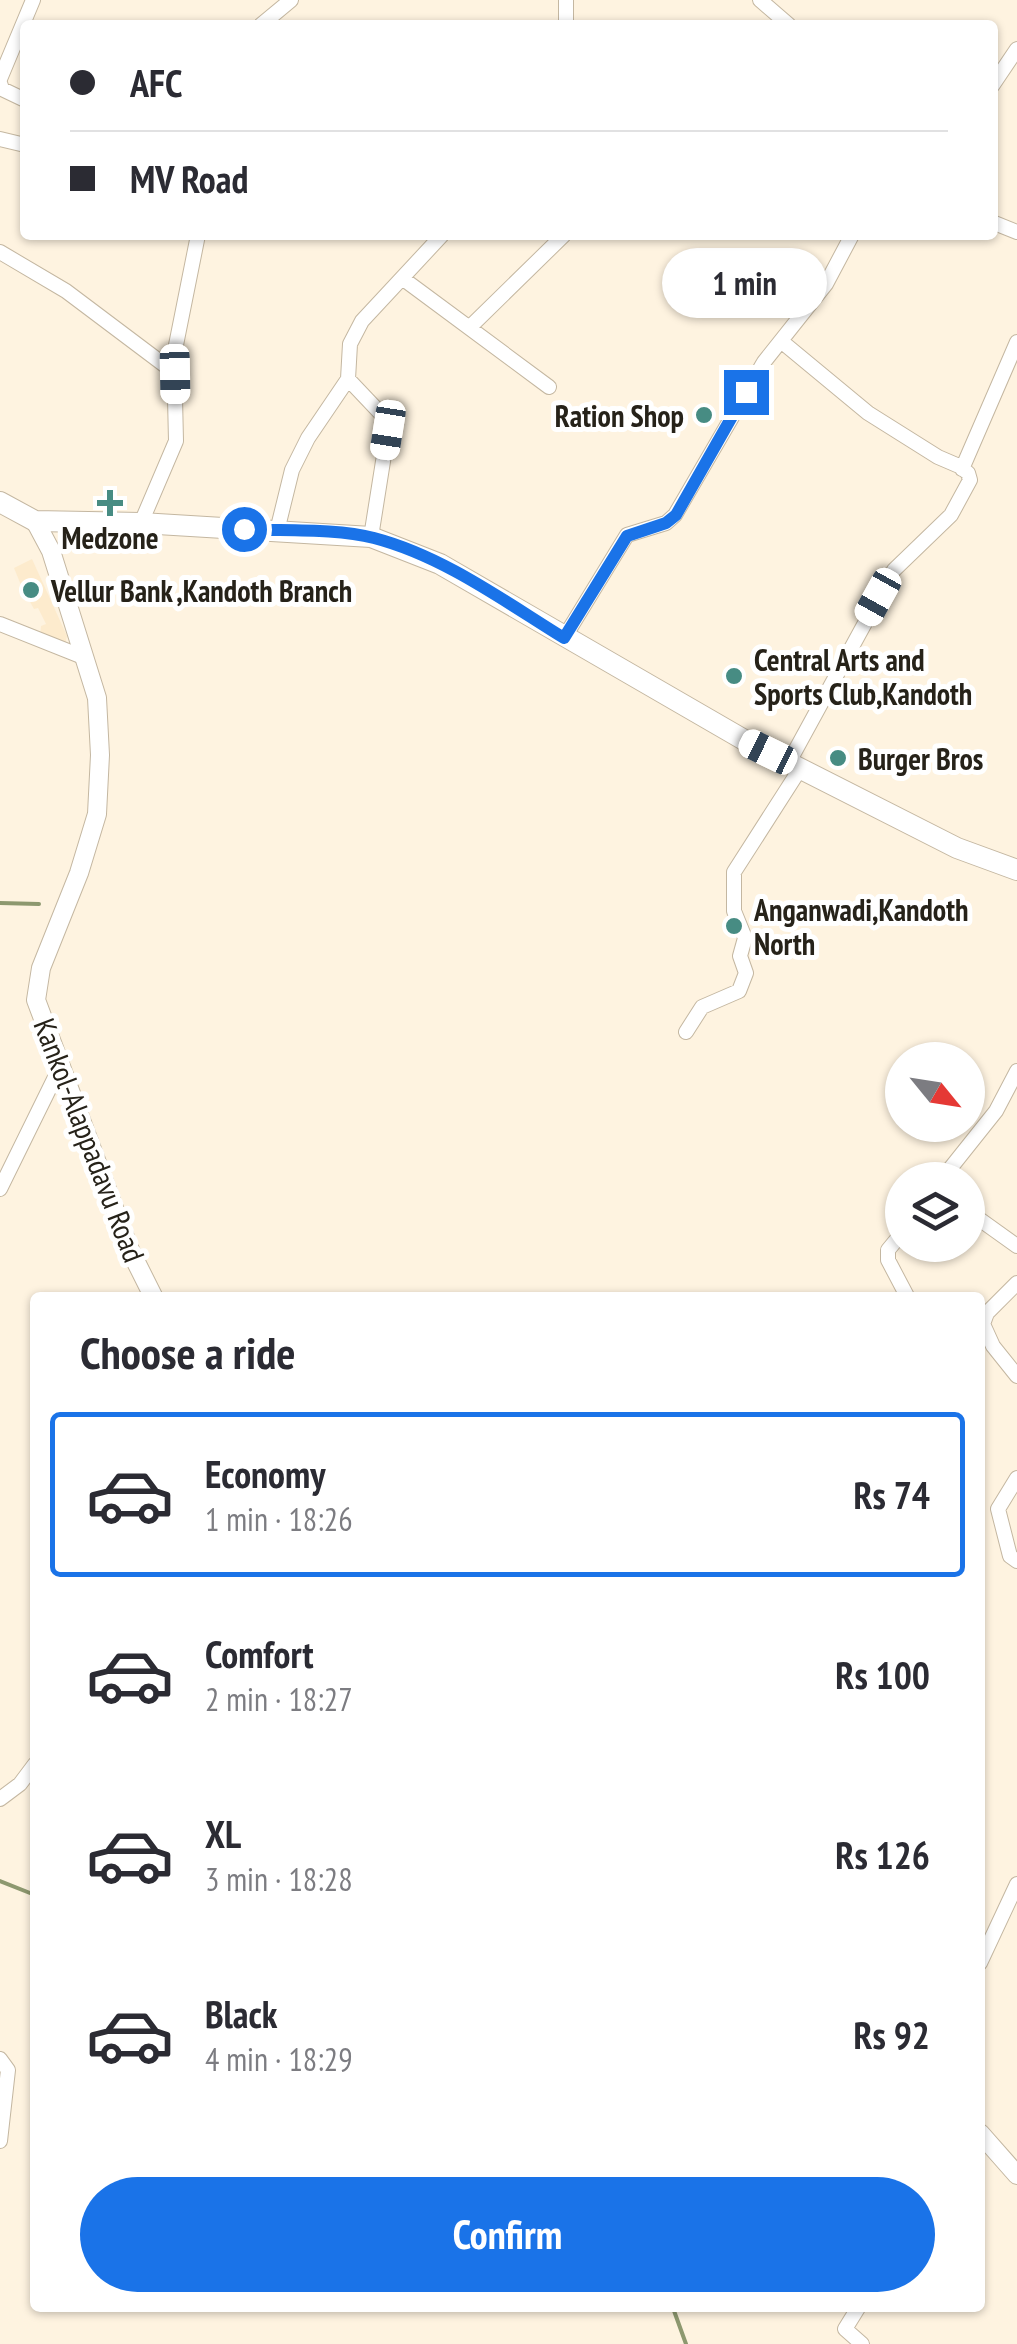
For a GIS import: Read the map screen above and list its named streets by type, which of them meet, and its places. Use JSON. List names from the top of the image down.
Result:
{
  "streets": {
    "main road": ["Kankol-Alappadavu Road"]
  },
  "places": {
    "other": [
      "Ration Shop",
      "Vellur Bank ,Kandoth Branch",
      "Central Arts and Sports Club,Kandoth",
      "Burger Bros",
      "Anganwadi,Kandoth North"
    ],
    "health": ["Medzone"]
  },
  "north": "bottom right",
  "page": {
    "banner": ["AFC", "MV Road"],
    "bubble": "1 min",
    "heading": "Choose a ride",
    "list": [
      {
        "name": "Economy",
        "note": "1 min · 18:26",
        "value": "Rs 74"
      },
      {
        "name": "Comfort",
        "note": "2 min · 18:27",
        "value": "Rs 100"
      },
      {
        "name": "XL",
        "note": "3 min · 18:28",
        "value": "Rs 126"
      },
      {
        "name": "Black",
        "note": "4 min · 18:29",
        "value": "Rs 92"
      }
    ],
    "buttons": "Confirm"
  }
}
